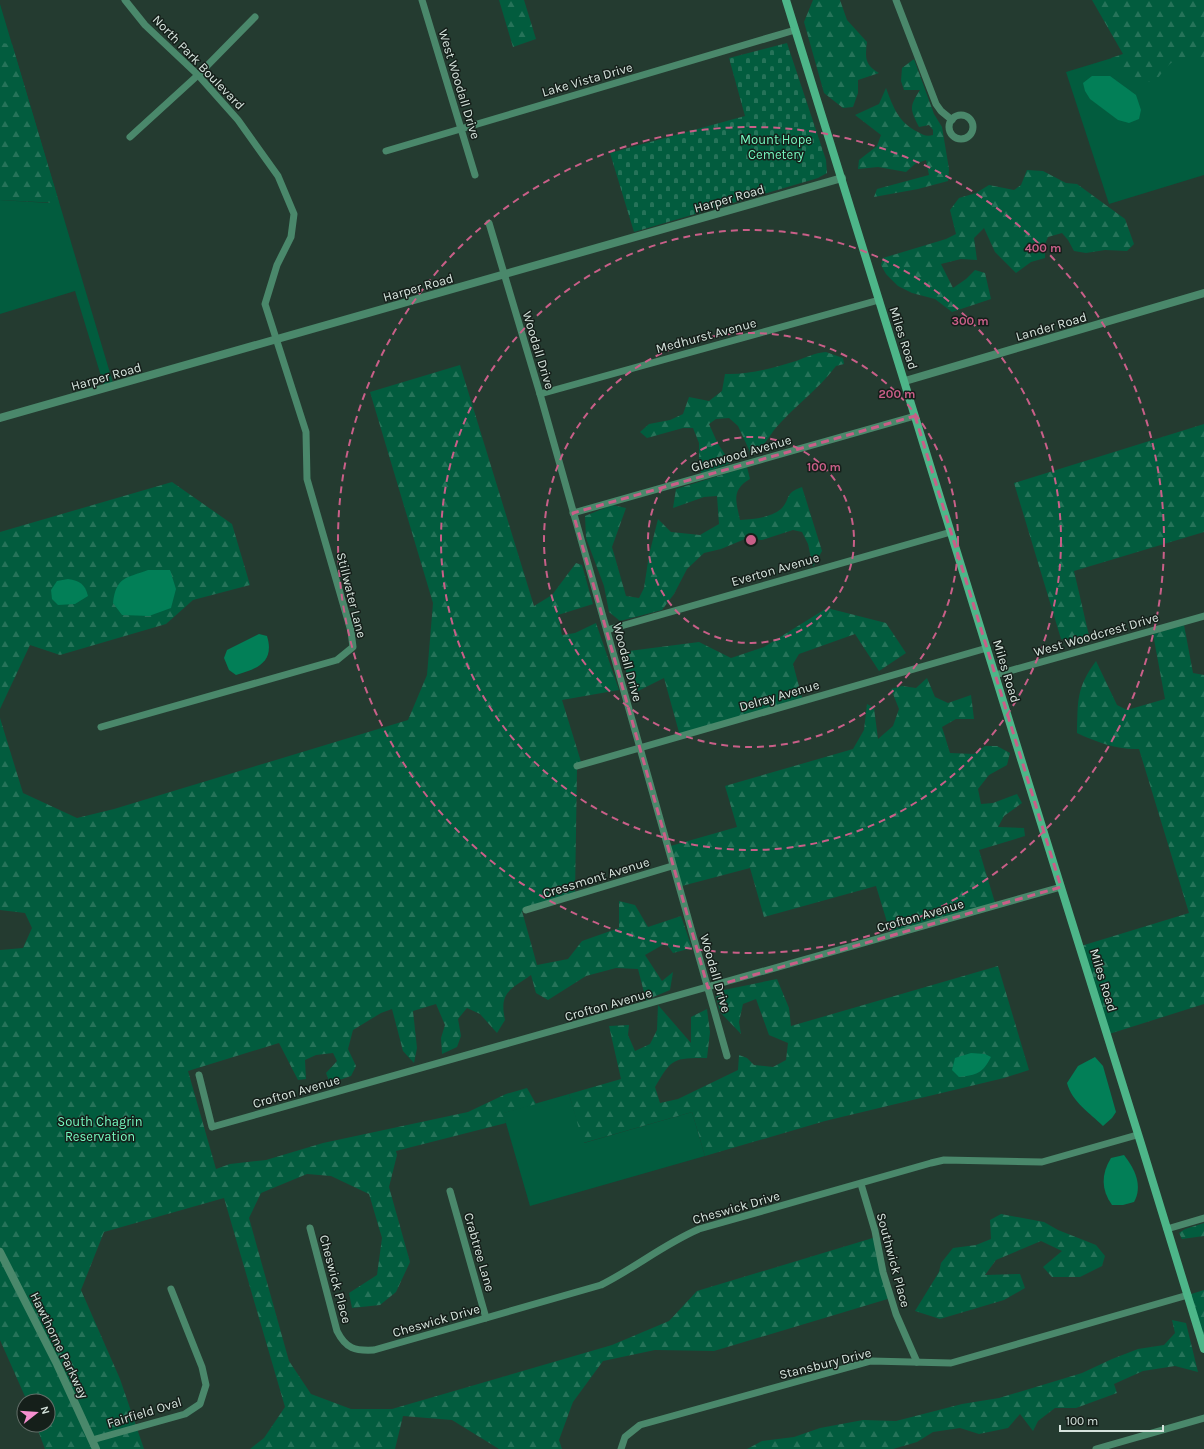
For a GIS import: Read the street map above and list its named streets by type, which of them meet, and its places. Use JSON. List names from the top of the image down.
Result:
{
  "streets": {
    "main road": ["Miles Road"],
    "street": [
      "North Park Boulevard",
      "Lake Vista Drive",
      "West Woodall Drive",
      "Harper Road",
      "Lander Road",
      "Medhurst Avenue",
      "Woodall Drive",
      "Glenwood Avenue",
      "Everton Avenue",
      "Stillwater Lane",
      "West Woodcrest Drive",
      "Delray Avenue",
      "Cressmont Avenue",
      "Crofton Avenue",
      "Cheswick Drive",
      "Crabtree Lane",
      "Southwick Place",
      "Cheswick Place",
      "Hawthorne Parkway",
      "Stansbury Drive",
      "Fairfield Oval"
    ]
  },
  "crossings": [
    ["North Park Boulevard", "Harper Road"],
    ["North Park Boulevard", "Stillwater Lane"],
    ["Lake Vista Drive", "West Woodall Drive"],
    ["Lake Vista Drive", "Miles Road"],
    ["Harper Road", "Miles Road"],
    ["Harper Road", "Woodall Drive"],
    ["Harper Road", "Stillwater Lane"],
    ["Lander Road", "Miles Road"],
    ["Medhurst Avenue", "Miles Road"],
    ["Medhurst Avenue", "Woodall Drive"],
    ["Miles Road", "Glenwood Avenue"],
    ["Miles Road", "Everton Avenue"],
    ["Miles Road", "West Woodcrest Drive"],
    ["Miles Road", "Delray Avenue"],
    ["Miles Road", "Crofton Avenue"],
    ["Miles Road", "Cheswick Drive"],
    ["Miles Road", "Stansbury Drive"],
    ["Woodall Drive", "Glenwood Avenue"],
    ["Woodall Drive", "Everton Avenue"],
    ["Woodall Drive", "Delray Avenue"],
    ["Woodall Drive", "Cressmont Avenue"],
    ["Woodall Drive", "Crofton Avenue"],
    ["Cheswick Drive", "Crabtree Lane"],
    ["Cheswick Drive", "Southwick Place"],
    ["Cheswick Drive", "Cheswick Place"],
    ["Southwick Place", "Stansbury Drive"],
    ["Hawthorne Parkway", "Fairfield Oval"]
  ],
  "parks": ["Mount Hope Cemetery", "South Chagrin Reservation"],
  "scale_bar": "100 m",
  "north": "right",
  "rings": [
    "400 m",
    "300 m",
    "200 m",
    "100 m"
  ]
}
